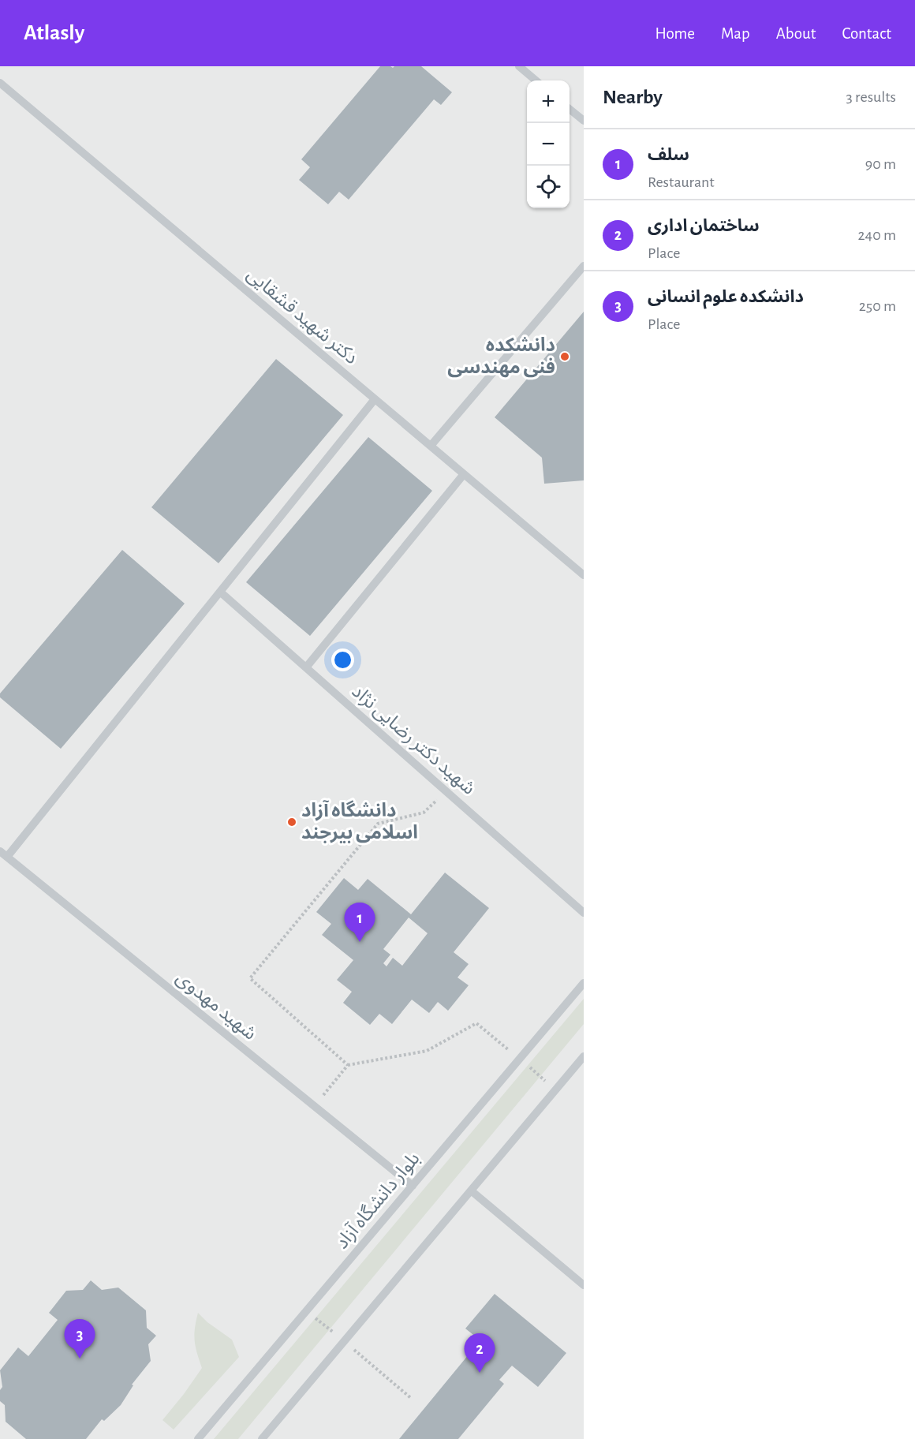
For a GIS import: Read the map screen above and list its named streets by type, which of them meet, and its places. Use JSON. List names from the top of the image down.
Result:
{
  "streets": {
    "lane": [
      "دکتر شهید قشقایی",
      "شهید دکتر رضایی نژاد",
      "شهید مهدوی",
      "بلوار دانشگاه آزاد"
    ]
  },
  "crossings": [
    ["شهید مهدوی", "بلوار دانشگاه آزاد"]
  ],
  "places": ["دانشکده فنی مهندسی", "دانشگاه آزاد اسلامی بیرجند"],
  "page": {
    "header": "Atlasly",
    "nav": [
      "Home",
      "Map",
      "About",
      "Contact"
    ],
    "heading": ["Nearby", "3 results"],
    "map_buttons": ["+", "−"],
    "list": [
      {
        "mark": "1",
        "name": "سلف",
        "note": "Restaurant",
        "value": "90 m"
      },
      {
        "mark": "2",
        "name": "ساختمان اداری",
        "note": "Place",
        "value": "240 m"
      },
      {
        "mark": "3",
        "name": "دانشکده علوم انسانی",
        "note": "Place",
        "value": "250 m"
      }
    ],
    "pins": ["1", "3", "2"]
  }
}
